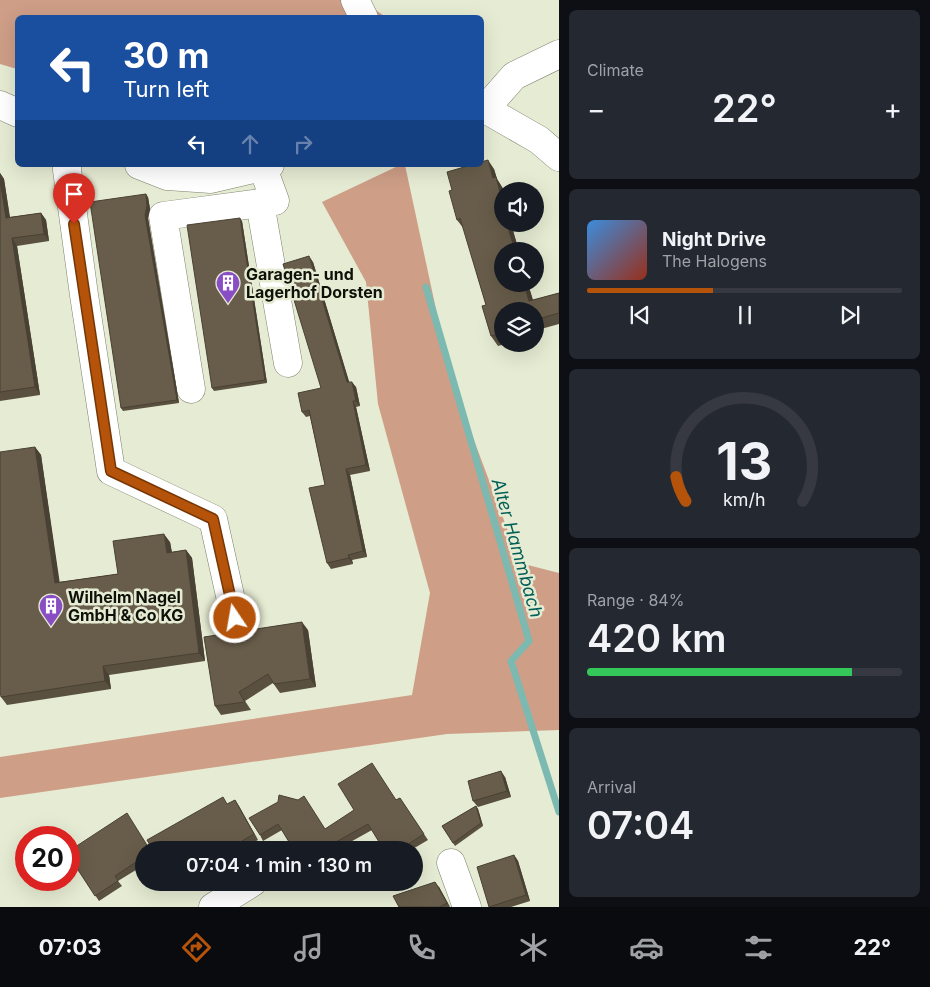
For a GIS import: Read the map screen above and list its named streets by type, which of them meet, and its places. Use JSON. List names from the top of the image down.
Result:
{
  "water": ["Alter Hammbach"],
  "places": {
    "building": ["Garagen- und Lagerhof Dorsten", "Wilhelm Nagel GmbH & Co KG"]
  },
  "page": {
    "tile": [
      "Climate",
      ["Range · 84%", "420 km"],
      ["Arrival", "07:04"]
    ],
    "turn": ["30 m", "Turn left"],
    "heat": ["−", "22°", "+"],
    "song": ["Night Drive", "The Halogens"],
    "limit": "20",
    "trip": "07:04 · 1 min · 130 m",
    "tabs": ["07:03", "22°"],
    "gauge": ["13", "km/h"]
  }
}
